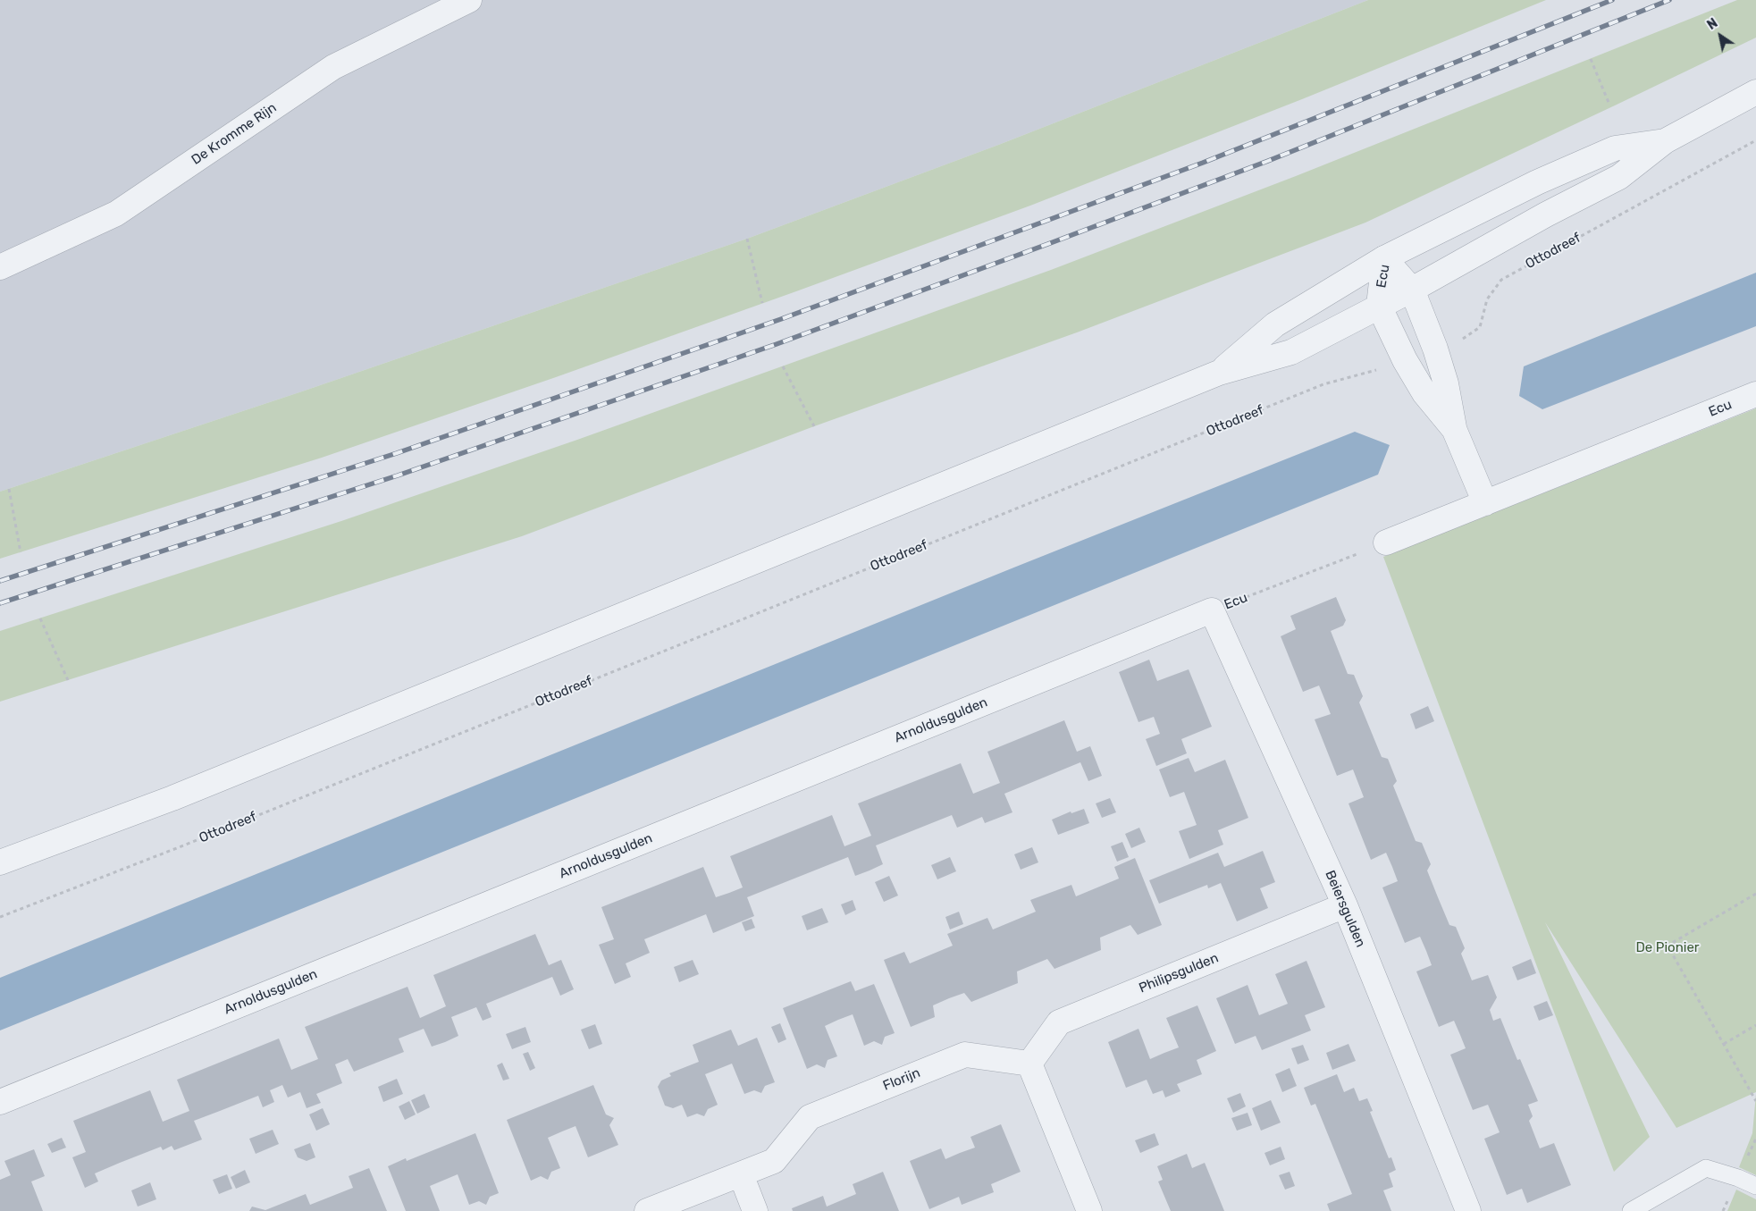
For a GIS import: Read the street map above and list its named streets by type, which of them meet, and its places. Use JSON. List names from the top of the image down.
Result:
{
  "streets": {
    "street": [
      "De Kromme Rijn",
      "Ecu",
      "Arnoldusgulden",
      "Beiersgulden",
      "Philipsgulden",
      "Florijn"
    ],
    "path": ["Ottodreef"]
  },
  "crossings": [
    ["Ottodreef", "Ecu"],
    ["Ecu", "Arnoldusgulden"],
    ["Ecu", "Beiersgulden"],
    ["Arnoldusgulden", "Beiersgulden"],
    ["Beiersgulden", "Philipsgulden"],
    ["Philipsgulden", "Florijn"]
  ],
  "parks": ["De Pionier"],
  "north": "top left"
}
